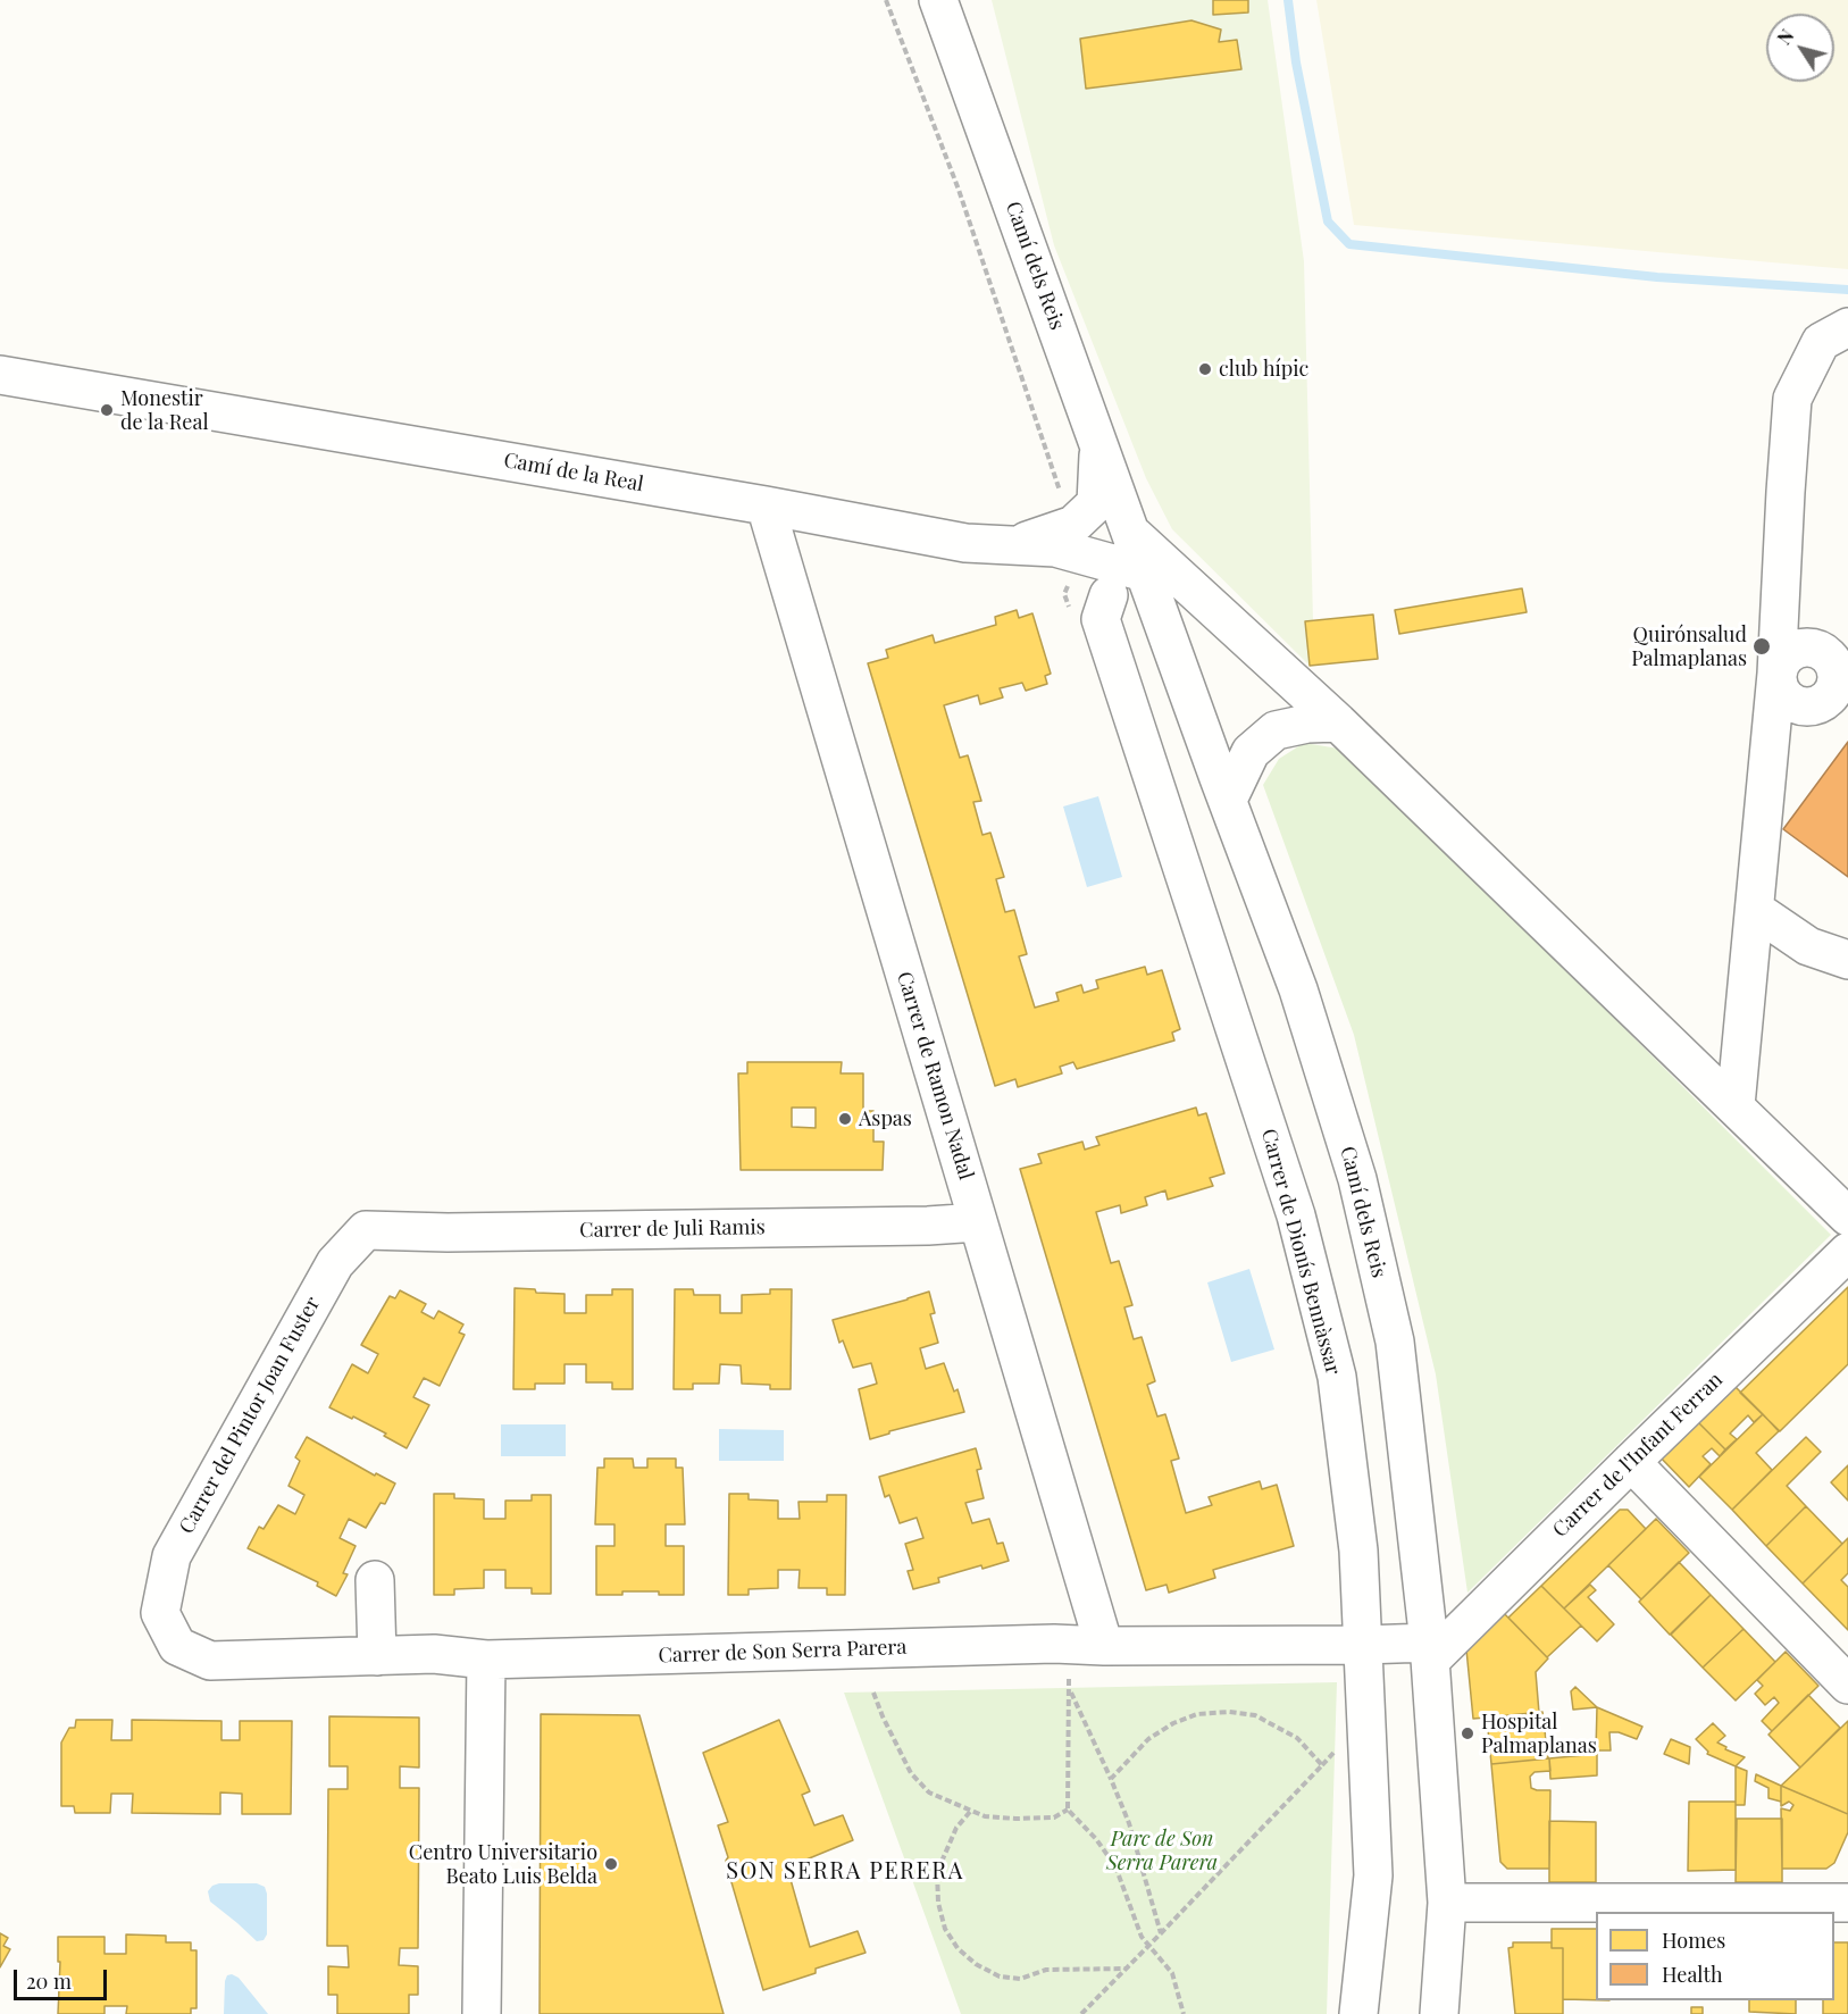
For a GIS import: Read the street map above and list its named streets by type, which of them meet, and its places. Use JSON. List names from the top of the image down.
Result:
{
  "streets": {
    "street": [
      "Camí dels Reis",
      "Camí de la Real",
      "Carrer de Ramon Nadal",
      "Carrer de Juli Ramis",
      "Carrer de Dionís Bennàssar",
      "Carrer del Pintor Joan Fuster",
      "Carrer de l'Infant Ferran",
      "Carrer de Son Serra Parera"
    ]
  },
  "crossings": [
    ["Camí dels Reis", "Camí de la Real"],
    ["Camí dels Reis", "Carrer de l'Infant Ferran"],
    ["Camí dels Reis", "Carrer de Son Serra Parera"],
    ["Camí de la Real", "Carrer de Ramon Nadal"],
    ["Carrer de Ramon Nadal", "Carrer de Juli Ramis"],
    ["Carrer de Ramon Nadal", "Carrer de Son Serra Parera"],
    ["Carrer de Juli Ramis", "Carrer del Pintor Joan Fuster"],
    ["Carrer de Dionís Bennàssar", "Carrer de Son Serra Parera"],
    ["Carrer del Pintor Joan Fuster", "Carrer de Son Serra Parera"],
    ["Carrer de l'Infant Ferran", "Carrer de Son Serra Parera"]
  ],
  "districts": ["SON SERRA PERERA"],
  "parks": ["Parc de Son Serra Parera"],
  "places": [
    "club hípic",
    "Monestir de la Real",
    "Quirónsalud Palmaplanas",
    "Aspas",
    "Hospital Palmaplanas",
    "Centro Universitario Beato Luis Belda"
  ],
  "legend": ["Homes", "Health"],
  "scale_bar": "20 m",
  "north": "top left"
}
